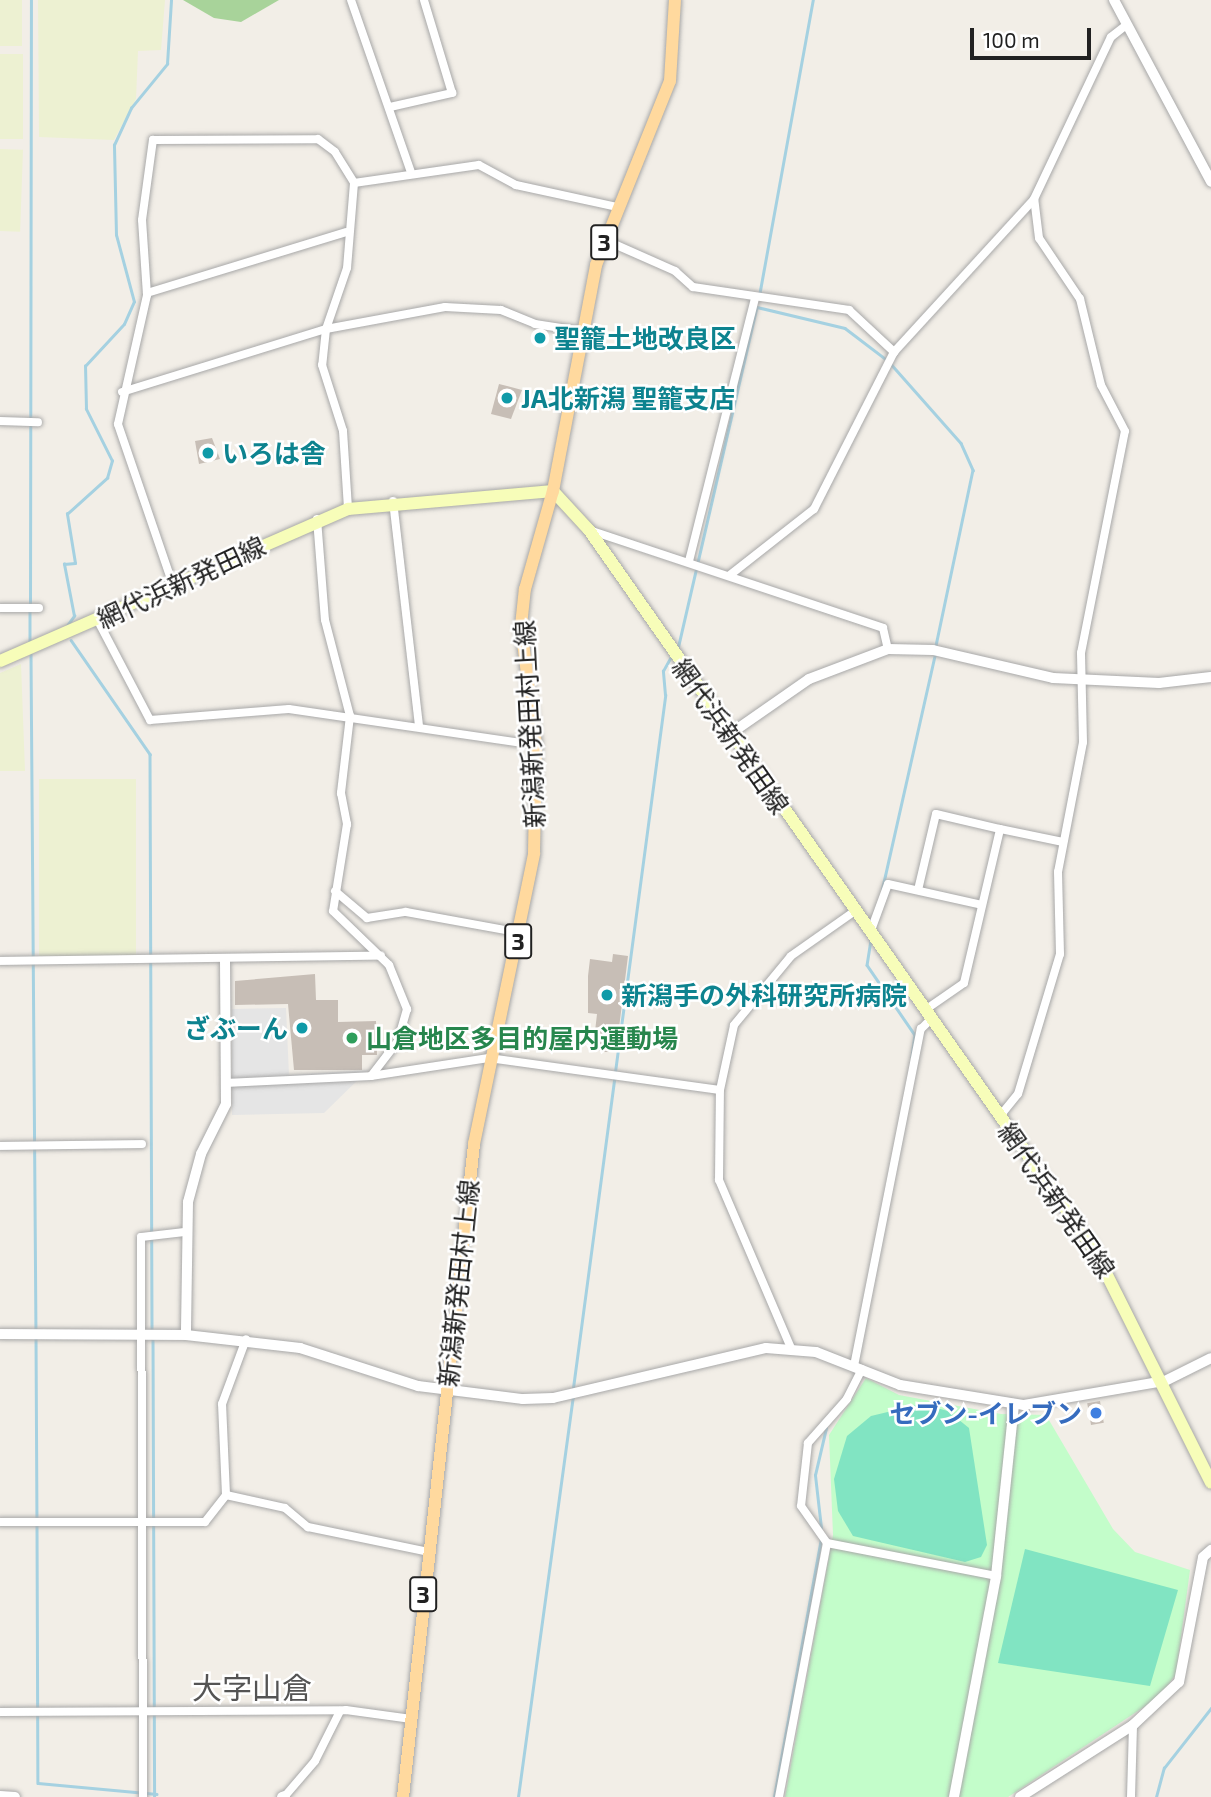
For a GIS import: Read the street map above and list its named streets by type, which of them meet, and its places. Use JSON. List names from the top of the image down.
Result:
{
  "streets": {
    "main road": ["3", "網代浜新発田線", "新潟新発田村上線"]
  },
  "crossings": [
    ["網代浜新発田線", "新潟新発田村上線"]
  ],
  "districts": ["大字山倉"],
  "places": [
    "聖籠土地改良区",
    "JA北新潟 聖籠支店",
    "いろは舎",
    "新潟手の外科研究所病院",
    "ざぶーん",
    "山倉地区多目的屋内運動場",
    "セブン-イレブン"
  ],
  "scale_bar": "100 m"
}
